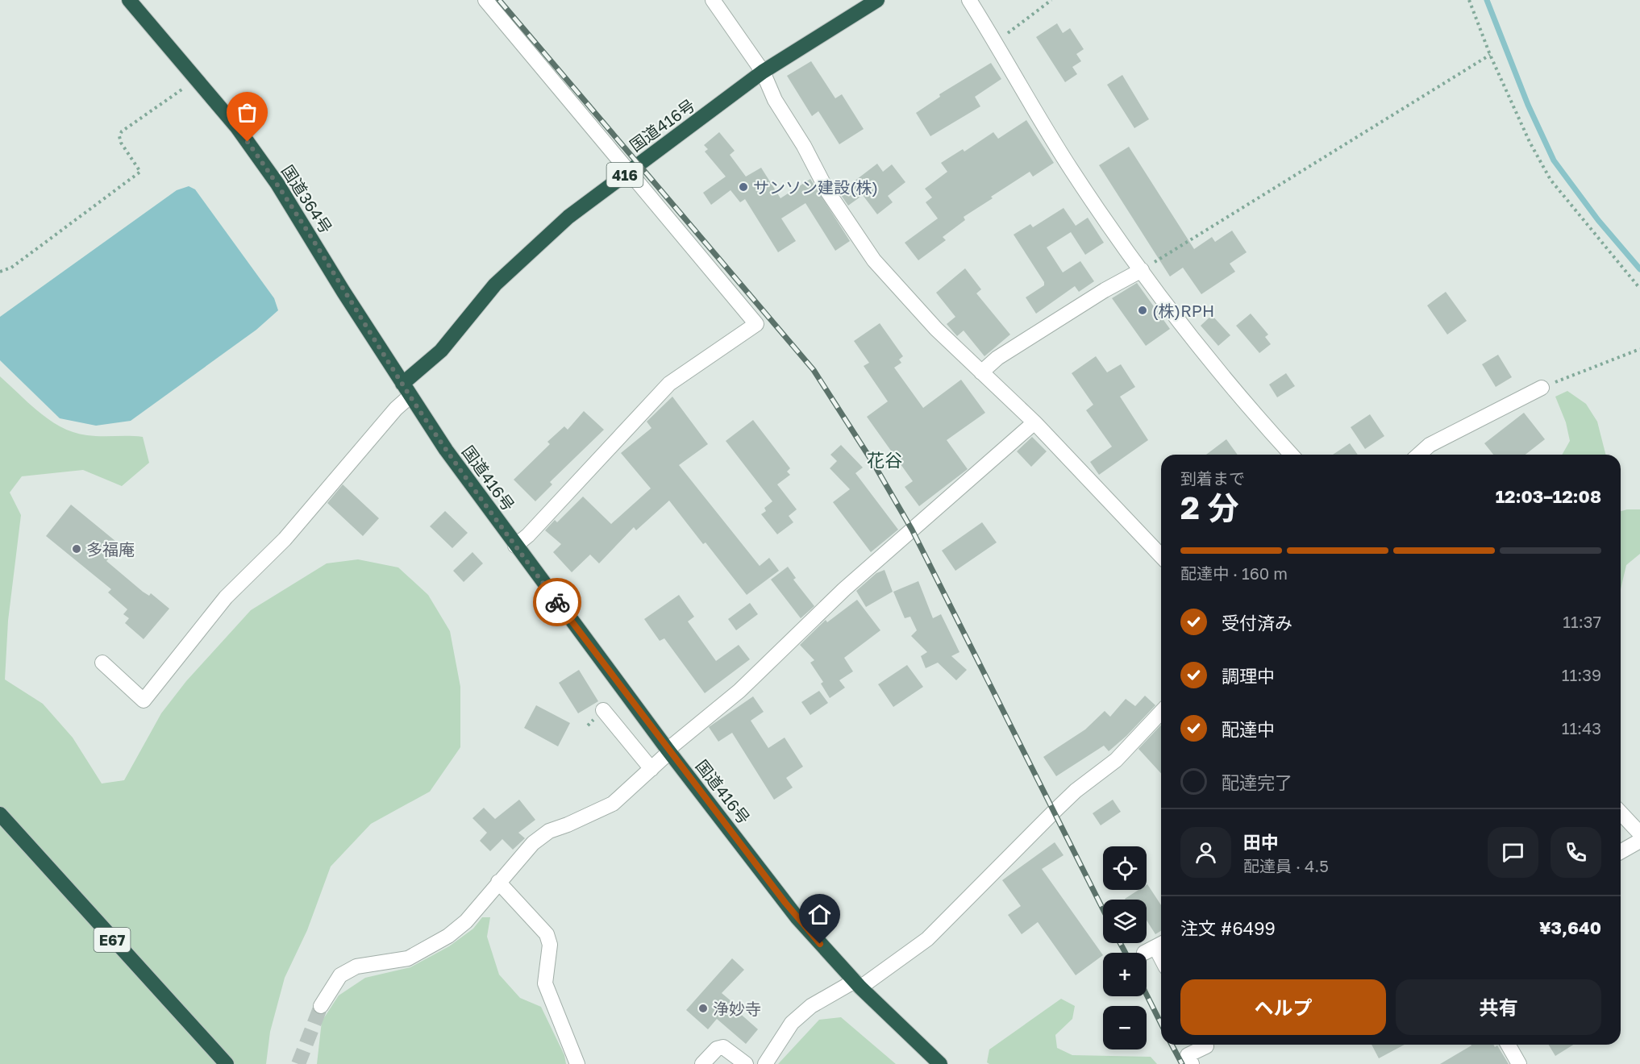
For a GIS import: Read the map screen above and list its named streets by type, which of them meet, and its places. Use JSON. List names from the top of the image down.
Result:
{
  "streets": {
    "highway": [
      "国道416号",
      "416",
      "国道364号",
      "E67"
    ]
  },
  "crossings": [
    ["国道416号", "国道364号"]
  ],
  "districts": ["花谷"],
  "places": [
    "サンソン建設(株)",
    "(株)RPH",
    "多福庵",
    "浄妙寺"
  ],
  "page": {
    "heading": ["2 分", "到着まで", "12:03–12:08"],
    "panel": [
      "田中",
      "配達員 · 4.5",
      "注文 #6499",
      "¥3,640"
    ],
    "bar": "配達中 · 160 m",
    "list": [
      ["受付済み", "11:37"],
      ["調理中", "11:39"],
      ["配達中", "11:43"],
      "配達完了"
    ],
    "map_buttons": ["+", "−"],
    "buttons": ["ヘルプ", "共有"]
  }
}
